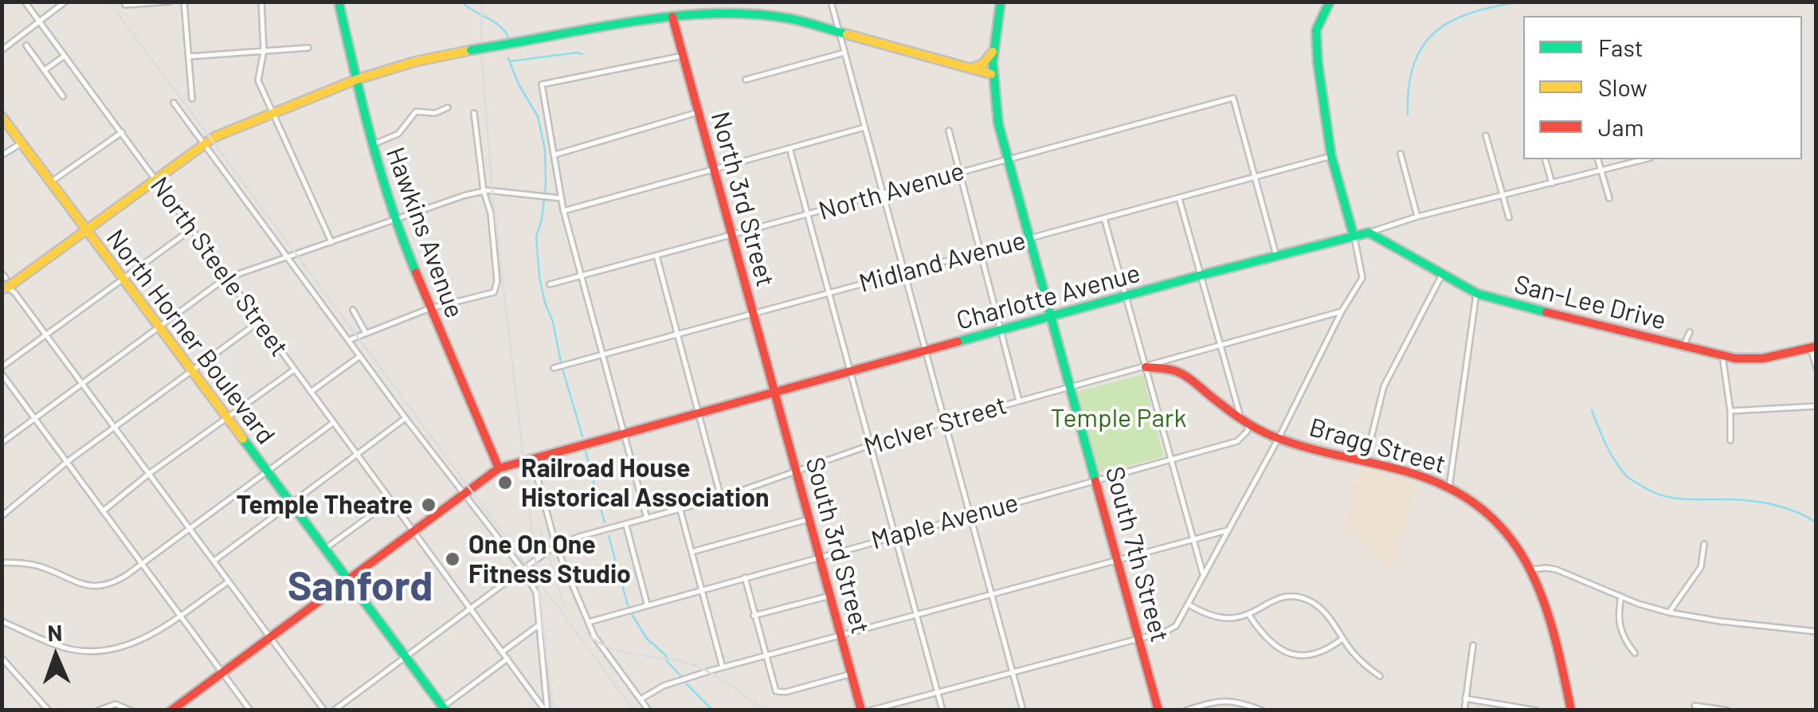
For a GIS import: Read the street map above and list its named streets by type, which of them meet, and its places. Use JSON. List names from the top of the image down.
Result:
{
  "streets": {
    "street": [
      "North Avenue",
      "North 3rd Street",
      "Hawkins Avenue",
      "Midland Avenue",
      "North Steele Street",
      "Charlotte Avenue",
      "San-Lee Drive",
      "North Horner Boulevard",
      "McIver Street",
      "Bragg Street",
      "Maple Avenue",
      "South 3rd Street",
      "South 7th Street"
    ]
  },
  "crossings": [
    ["North Avenue", "North 3rd Street"],
    ["North Avenue", "Midland Avenue"],
    ["North Avenue", "South 7th Street"],
    ["North 3rd Street", "Midland Avenue"],
    ["North 3rd Street", "Charlotte Avenue"],
    ["North 3rd Street", "South 3rd Street"],
    ["Hawkins Avenue", "Charlotte Avenue"],
    ["Midland Avenue", "South 7th Street"],
    ["North Steele Street", "Charlotte Avenue"],
    ["North Steele Street", "McIver Street"],
    ["Charlotte Avenue", "San-Lee Drive"],
    ["Charlotte Avenue", "North Horner Boulevard"],
    ["Charlotte Avenue", "South 3rd Street"],
    ["Charlotte Avenue", "South 7th Street"],
    ["North Horner Boulevard", "McIver Street"],
    ["McIver Street", "Bragg Street"],
    ["McIver Street", "South 3rd Street"],
    ["McIver Street", "South 7th Street"],
    ["Bragg Street", "Maple Avenue"],
    ["Maple Avenue", "South 3rd Street"],
    ["Maple Avenue", "South 7th Street"]
  ],
  "districts": ["Sanford"],
  "parks": ["Temple Park"],
  "places": ["Railroad House Historical Association", "Temple Theatre", "One On One Fitness Studio"],
  "legend": ["Fast", "Slow", "Jam"],
  "north": "top"
}
